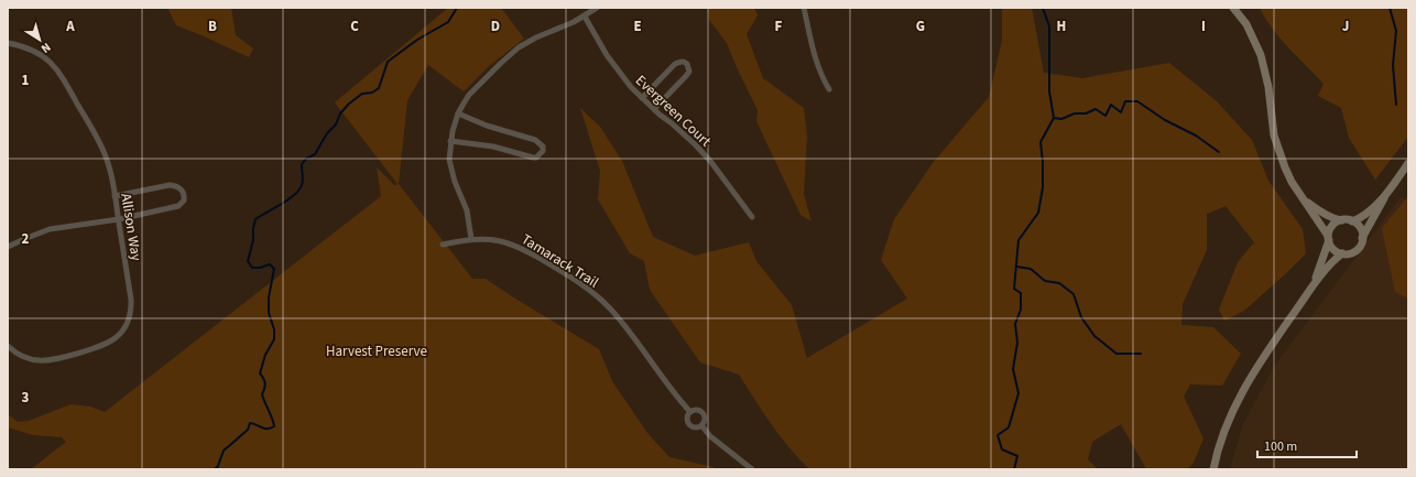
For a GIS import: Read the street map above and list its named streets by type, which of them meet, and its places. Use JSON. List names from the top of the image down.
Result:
{
  "streets": {
    "street": ["Evergreen Court", "Allison Way", "Tamarack Trail"]
  },
  "parks": ["Harvest Preserve"],
  "scale_bar": "100 m",
  "north": "bottom right",
  "grid": {
    "columns": [
      "A",
      "B",
      "C",
      "D",
      "E",
      "F",
      "G",
      "H",
      "I",
      "J"
    ],
    "rows": ["1", "2", "3"]
  }
}
